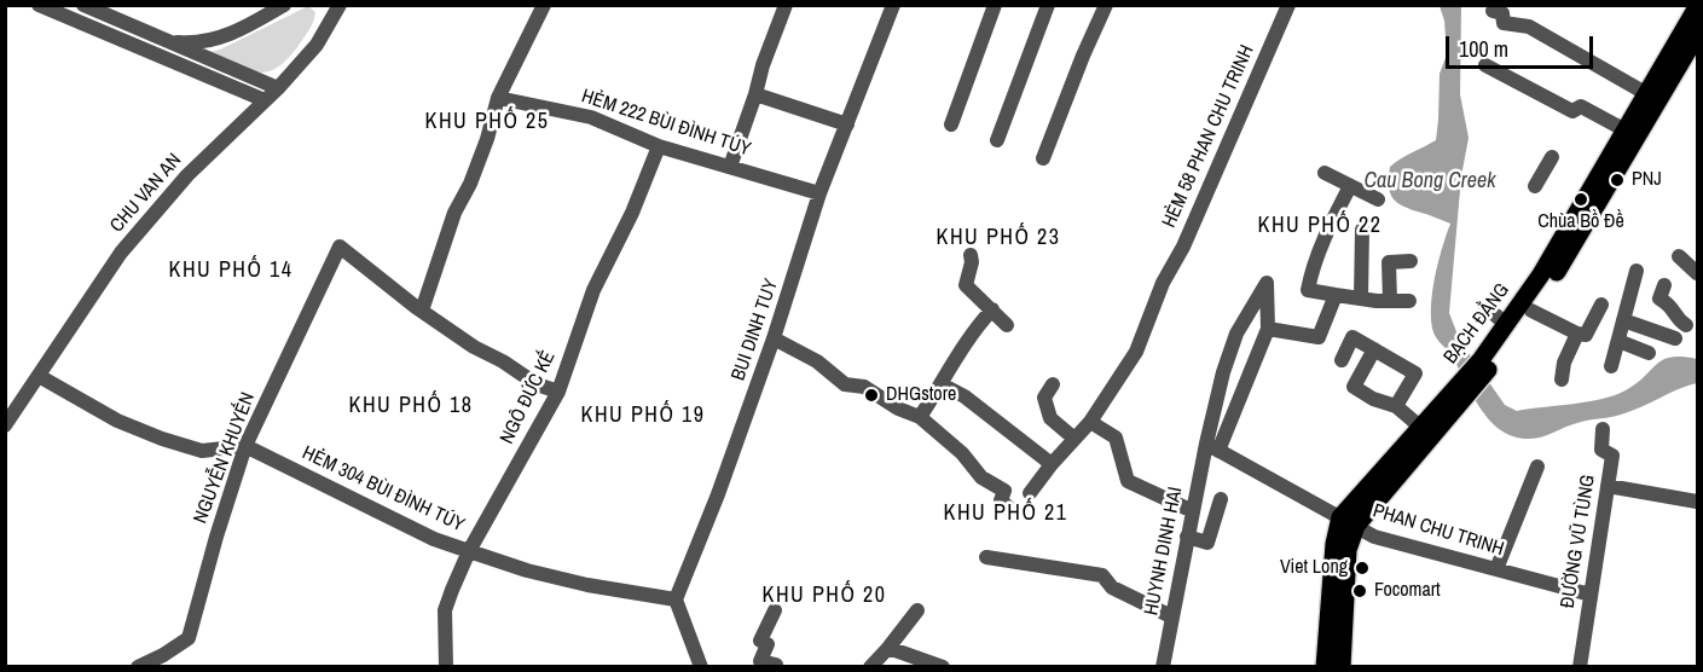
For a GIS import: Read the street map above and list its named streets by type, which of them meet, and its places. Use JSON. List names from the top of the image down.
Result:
{
  "streets": {
    "main road": ["BẠCH ĐẰNG"],
    "street": [
      "HẺM 222 BÙI ĐÌNH TÚY",
      "HẺM 58 PHAN CHU TRINH",
      "CHU VAN AN",
      "BUI DINH TUY",
      "NGÔ ĐỨC KẾ",
      "NGUYỄN KHUYẾN",
      "HẺM 304 BÙI ĐÌNH TÚY",
      "PHAN CHU TRINH",
      "ĐƯỜNG VŨ TÙNG",
      "HUYNH DINH HAI"
    ]
  },
  "crossings": [
    ["HẺM 222 BÙI ĐÌNH TÚY", "BUI DINH TUY"],
    ["HẺM 222 BÙI ĐÌNH TÚY", "NGÔ ĐỨC KẾ"],
    ["BẠCH ĐẰNG", "PHAN CHU TRINH"],
    ["BUI DINH TUY", "HẺM 304 BÙI ĐÌNH TÚY"],
    ["NGÔ ĐỨC KẾ", "HẺM 304 BÙI ĐÌNH TÚY"],
    ["NGUYỄN KHUYẾN", "HẺM 304 BÙI ĐÌNH TÚY"],
    ["PHAN CHU TRINH", "ĐƯỜNG VŨ TÙNG"],
    ["PHAN CHU TRINH", "HUYNH DINH HAI"]
  ],
  "districts": [
    "KHU PHỐ 25",
    "KHU PHỐ 22",
    "KHU PHỐ 23",
    "KHU PHỐ 14",
    "KHU PHỐ 18",
    "KHU PHỐ 19",
    "KHU PHỐ 21",
    "KHU PHỐ 20"
  ],
  "water": ["Cau Bong Creek"],
  "places": [
    "PNJ",
    "Chùa Bồ Đề",
    "DHGstore",
    "Viet Long",
    "Focomart"
  ],
  "scale_bar": "100 m"
}
